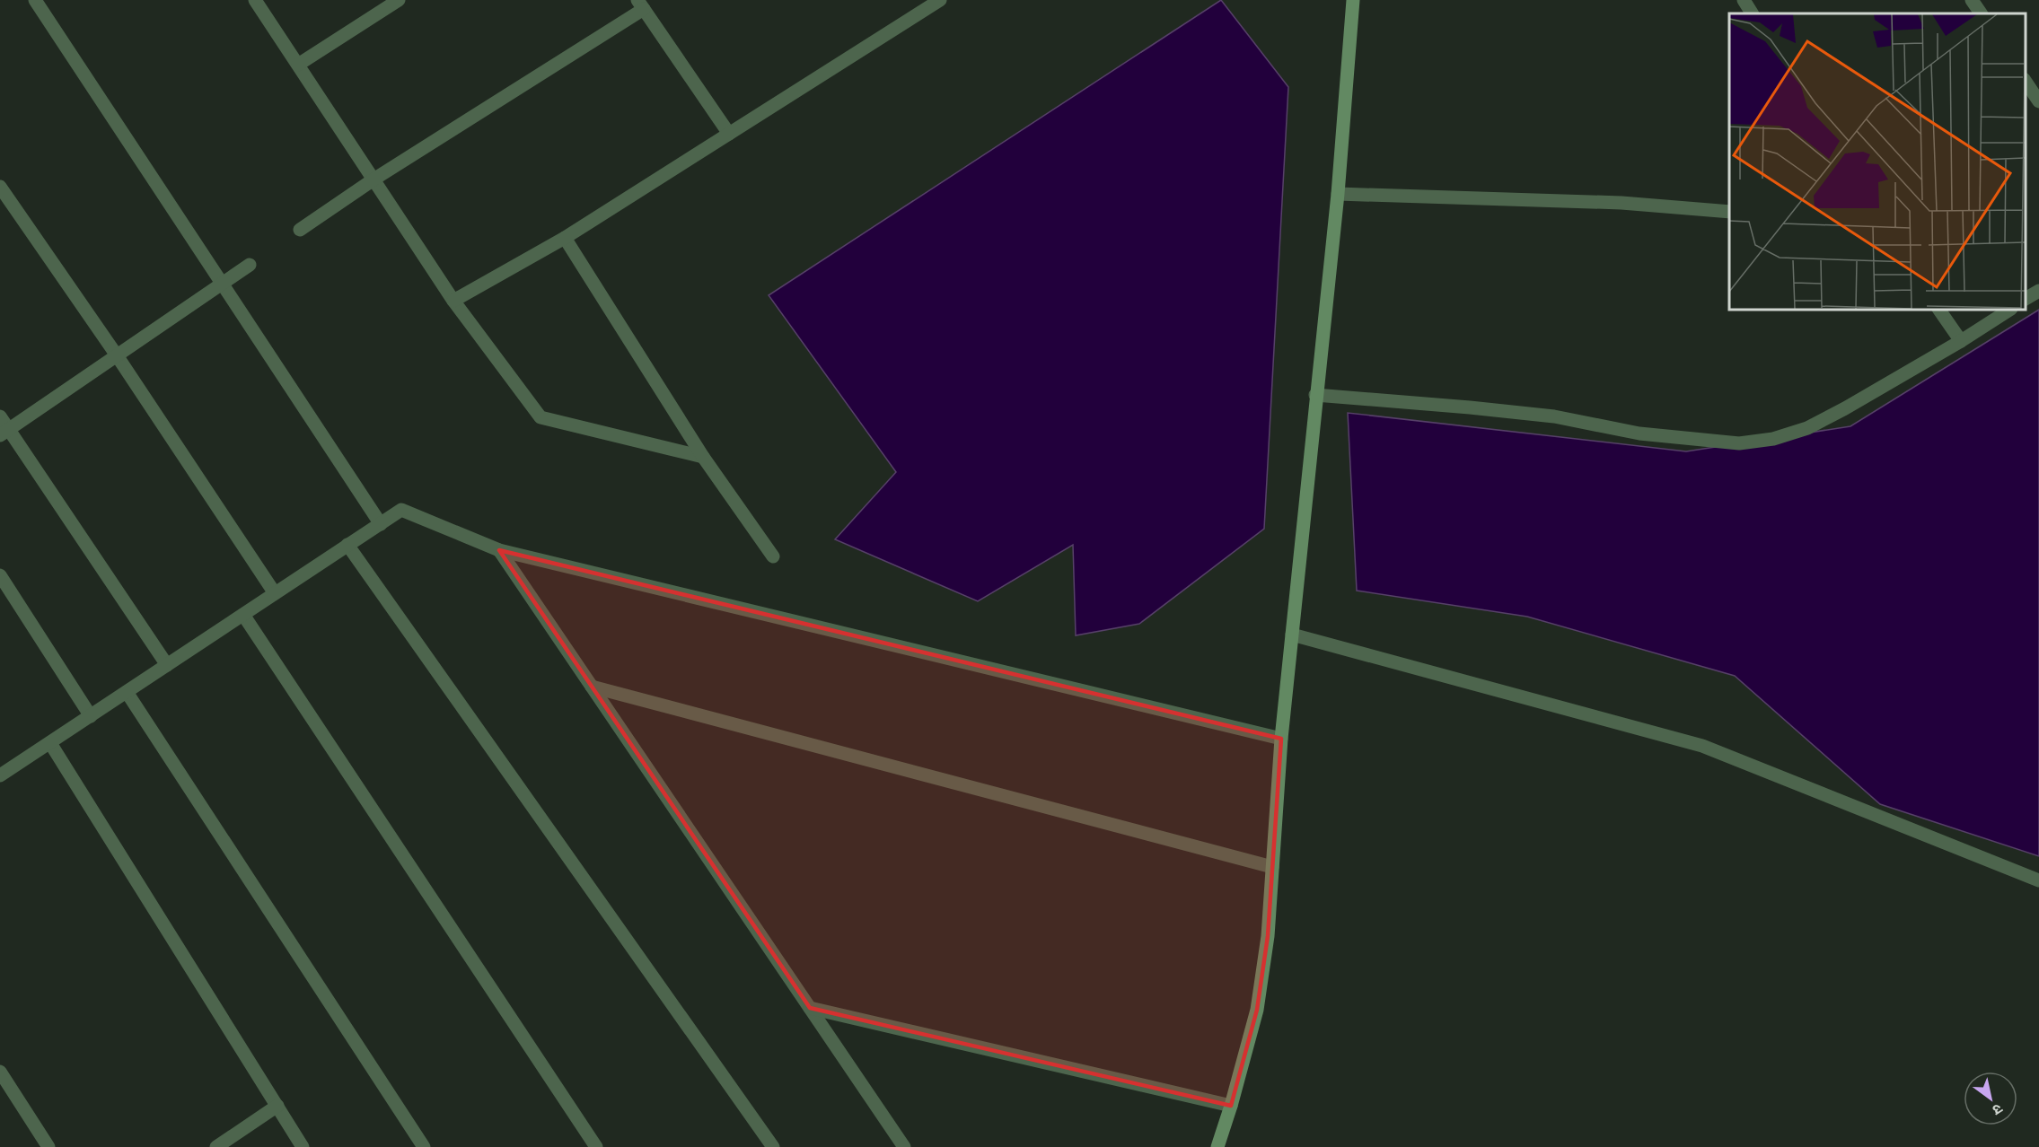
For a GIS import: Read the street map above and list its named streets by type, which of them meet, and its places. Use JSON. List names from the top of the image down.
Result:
{
  "north": "bottom right"
}
